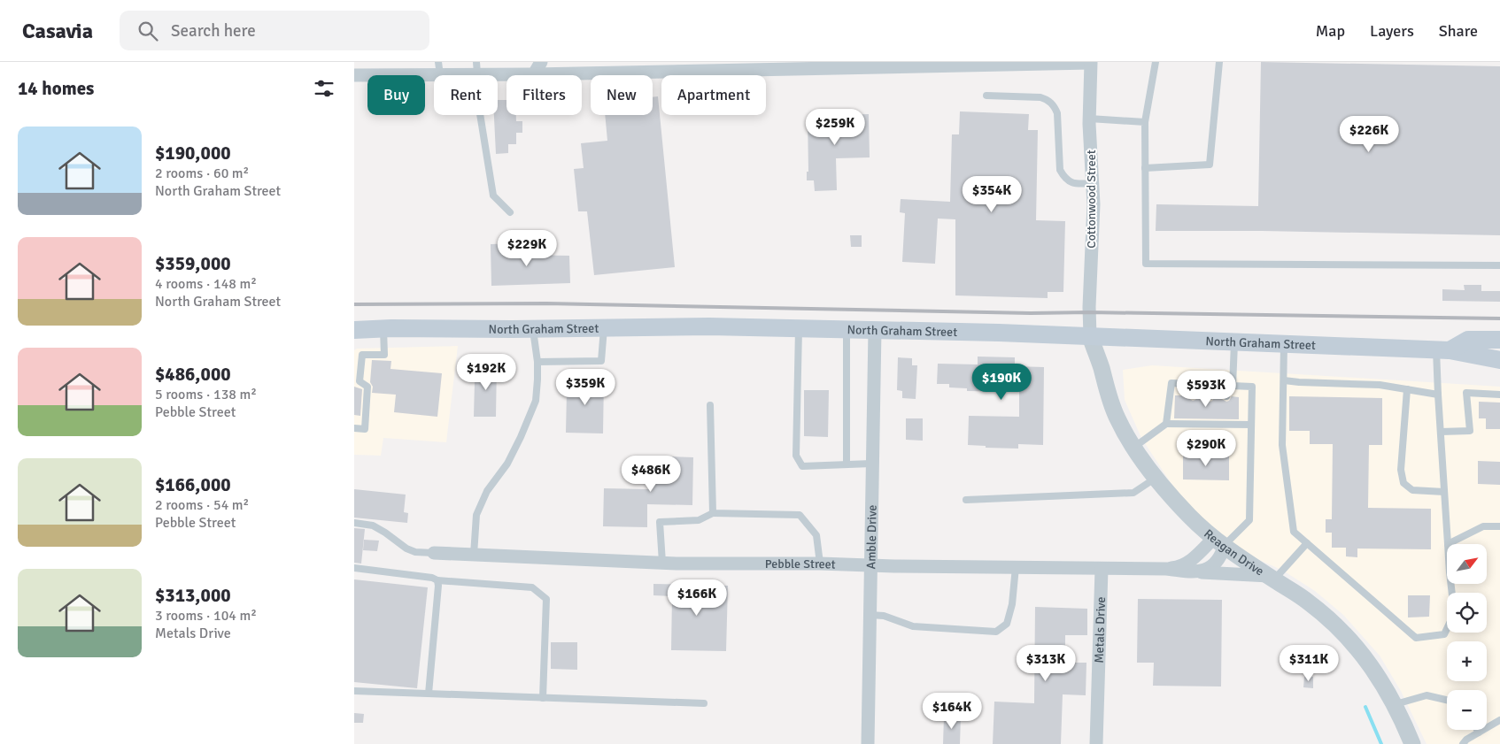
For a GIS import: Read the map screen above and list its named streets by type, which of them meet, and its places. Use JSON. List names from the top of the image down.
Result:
{
  "streets": {
    "main road": ["North Graham Street"],
    "street": [
      "Cottonwood Street",
      "Amble Drive",
      "Reagan Drive",
      "Pebble Street",
      "Metals Drive"
    ]
  },
  "crossings": [
    ["Cottonwood Street", "North Graham Street"],
    ["Cottonwood Street", "Reagan Drive"],
    ["North Graham Street", "Amble Drive"],
    ["North Graham Street", "Reagan Drive"],
    ["Amble Drive", "Pebble Street"],
    ["Reagan Drive", "Pebble Street"],
    ["Pebble Street", "Metals Drive"]
  ],
  "north": "top right",
  "page": {
    "header": "Casavia",
    "search": "Search here",
    "nav": ["Map", "Layers", "Share"],
    "heading": "14 homes",
    "chip": [
      "Buy",
      "Rent",
      "Filters",
      "New",
      "Apartment"
    ],
    "price": [
      "$259K",
      "$226K",
      "$354K",
      "$229K",
      "$192K",
      "$190K",
      "$359K",
      "$593K",
      "$290K",
      "$486K",
      "$166K",
      "$313K",
      "$311K",
      "$164K"
    ],
    "list": [
      {
        "name": "$190,000",
        "note": "2 rooms · 60 m² · North Graham Street"
      },
      {
        "name": "$359,000",
        "note": "4 rooms · 148 m² · North Graham Street"
      },
      {
        "name": "$486,000",
        "note": "5 rooms · 138 m² · Pebble Street"
      },
      {
        "name": "$166,000",
        "note": "2 rooms · 54 m² · Pebble Street"
      },
      {
        "name": "$313,000",
        "note": "3 rooms · 104 m² · Metals Drive"
      }
    ],
    "map_buttons": ["+", "−"]
  }
}
